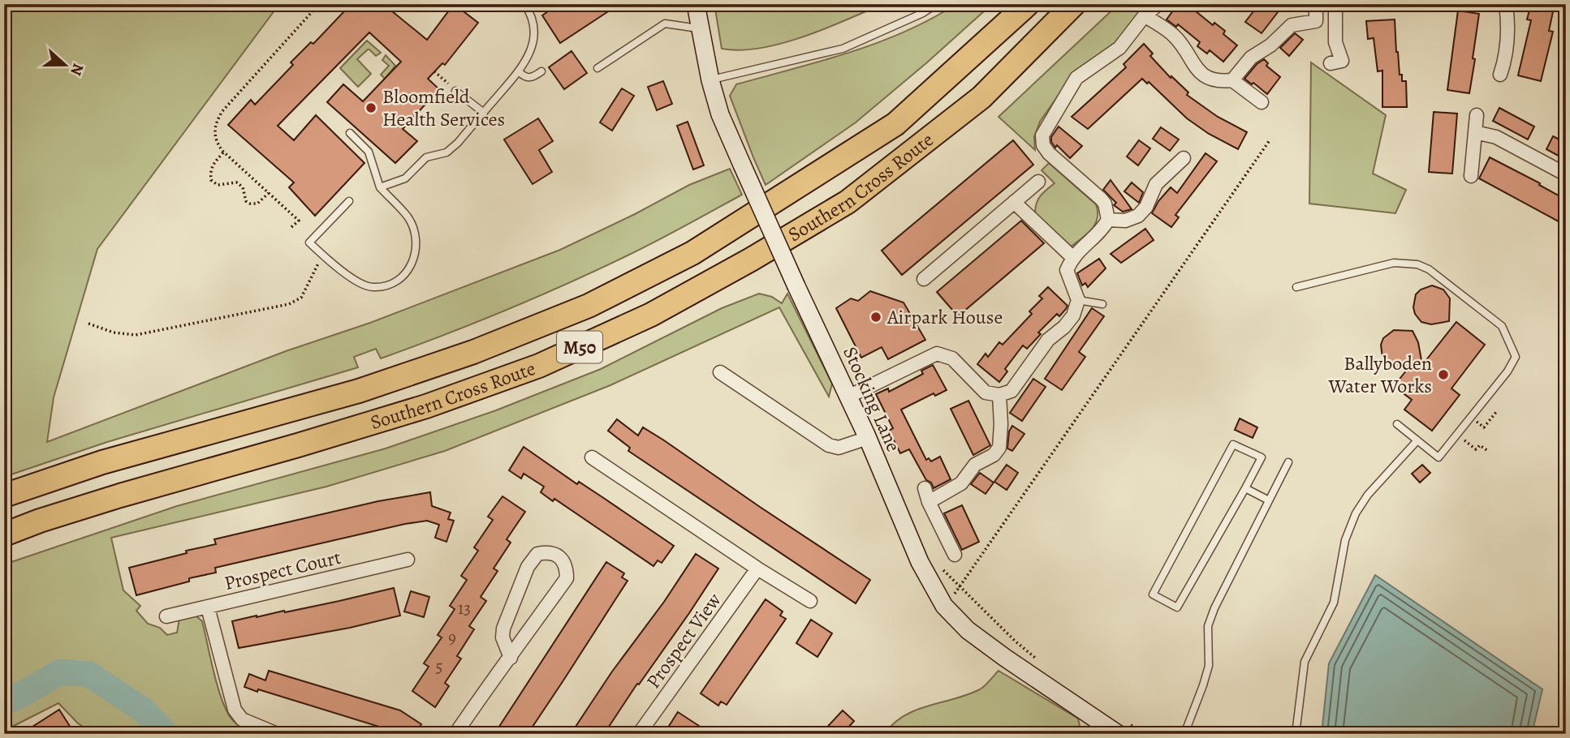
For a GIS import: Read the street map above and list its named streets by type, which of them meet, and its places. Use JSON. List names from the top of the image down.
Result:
{
  "streets": {
    "highway": ["Southern Cross Route", "M50"],
    "main road": ["Stocking Lane"],
    "street": ["Prospect Court", "Prospect View"]
  },
  "places": ["Bloomfield Health Services", "Airpark House", "Ballyboden Water Works"],
  "house_numbers": ["13", "9", "5"],
  "north": "right"
}
